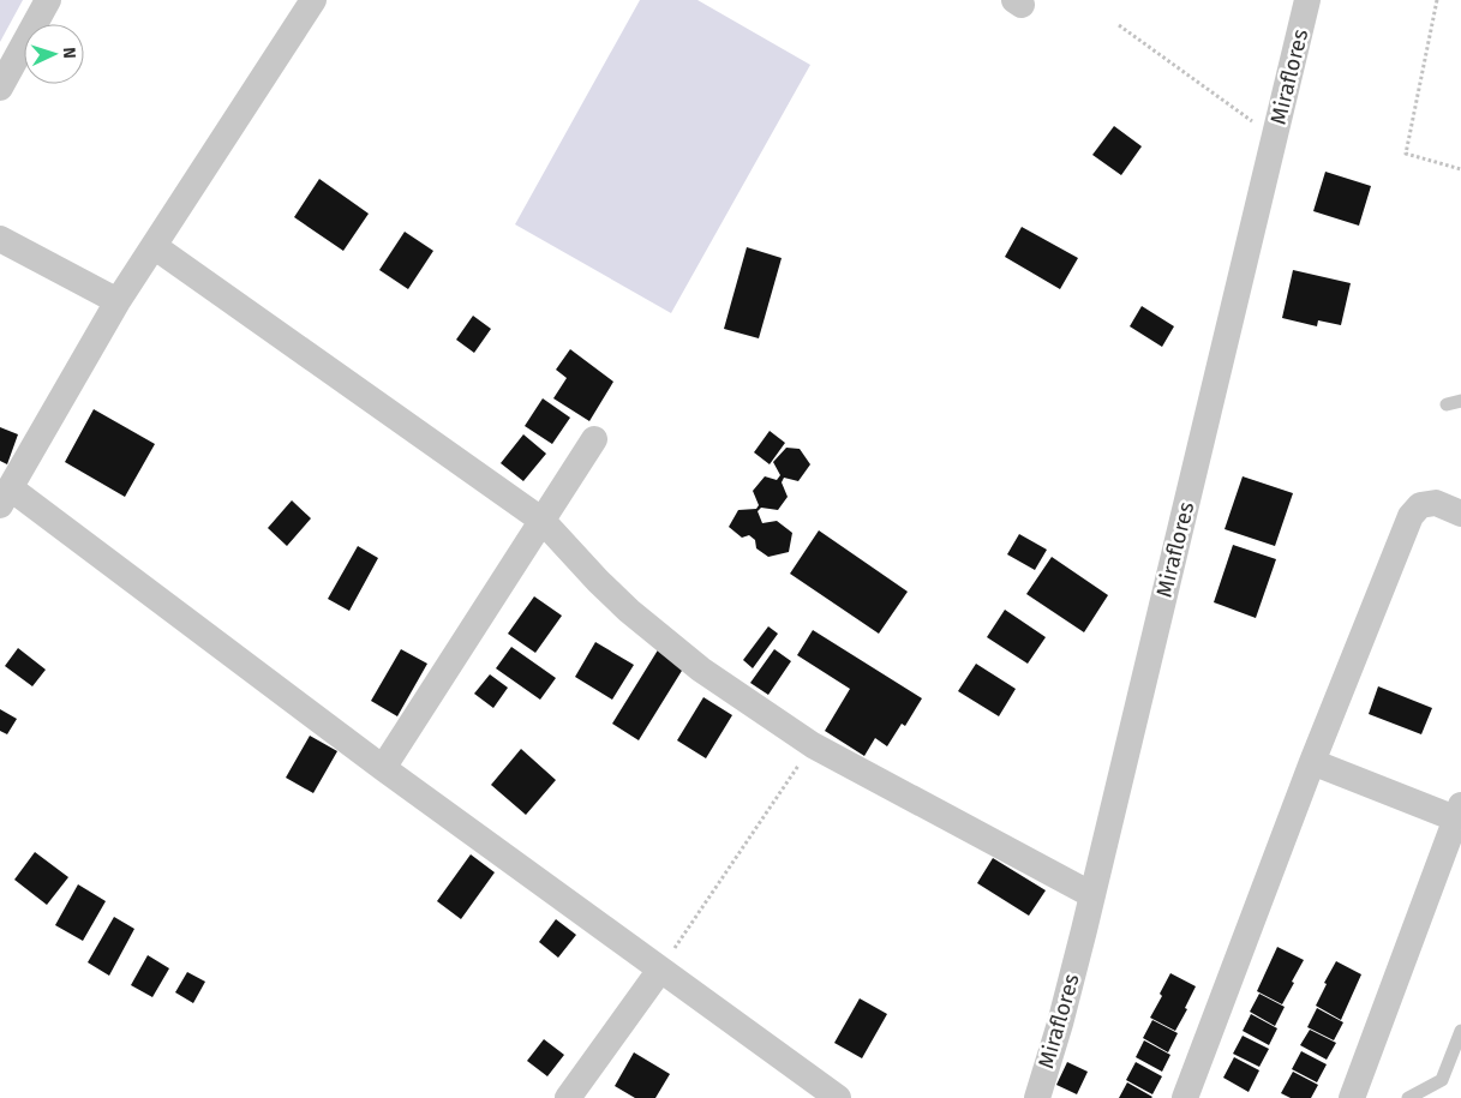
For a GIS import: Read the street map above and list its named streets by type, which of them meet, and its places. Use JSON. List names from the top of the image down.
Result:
{
  "streets": {
    "street": ["Miraflores"]
  },
  "north": "right"
}
